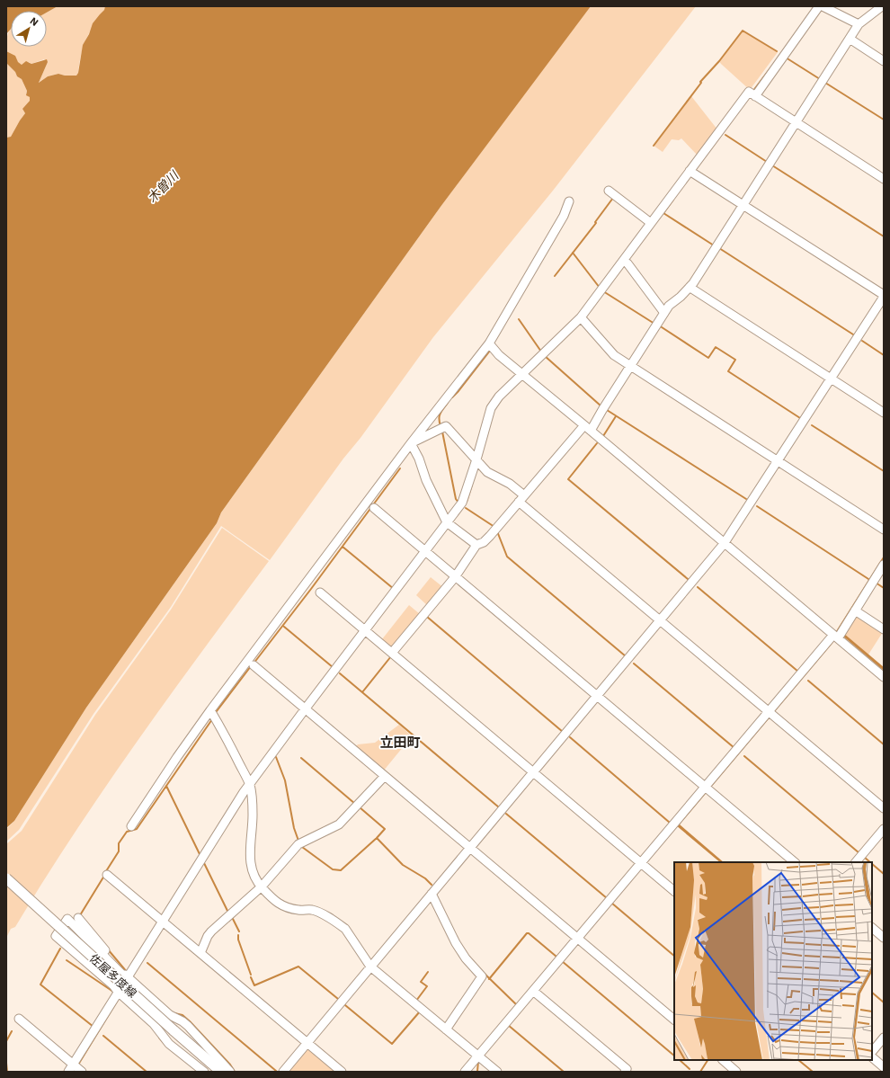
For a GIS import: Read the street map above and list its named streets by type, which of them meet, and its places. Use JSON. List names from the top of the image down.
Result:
{
  "streets": {
    "main road": ["佐屋多度線"]
  },
  "districts": ["立田町"],
  "water": ["木曽川"],
  "north": "top right"
}
